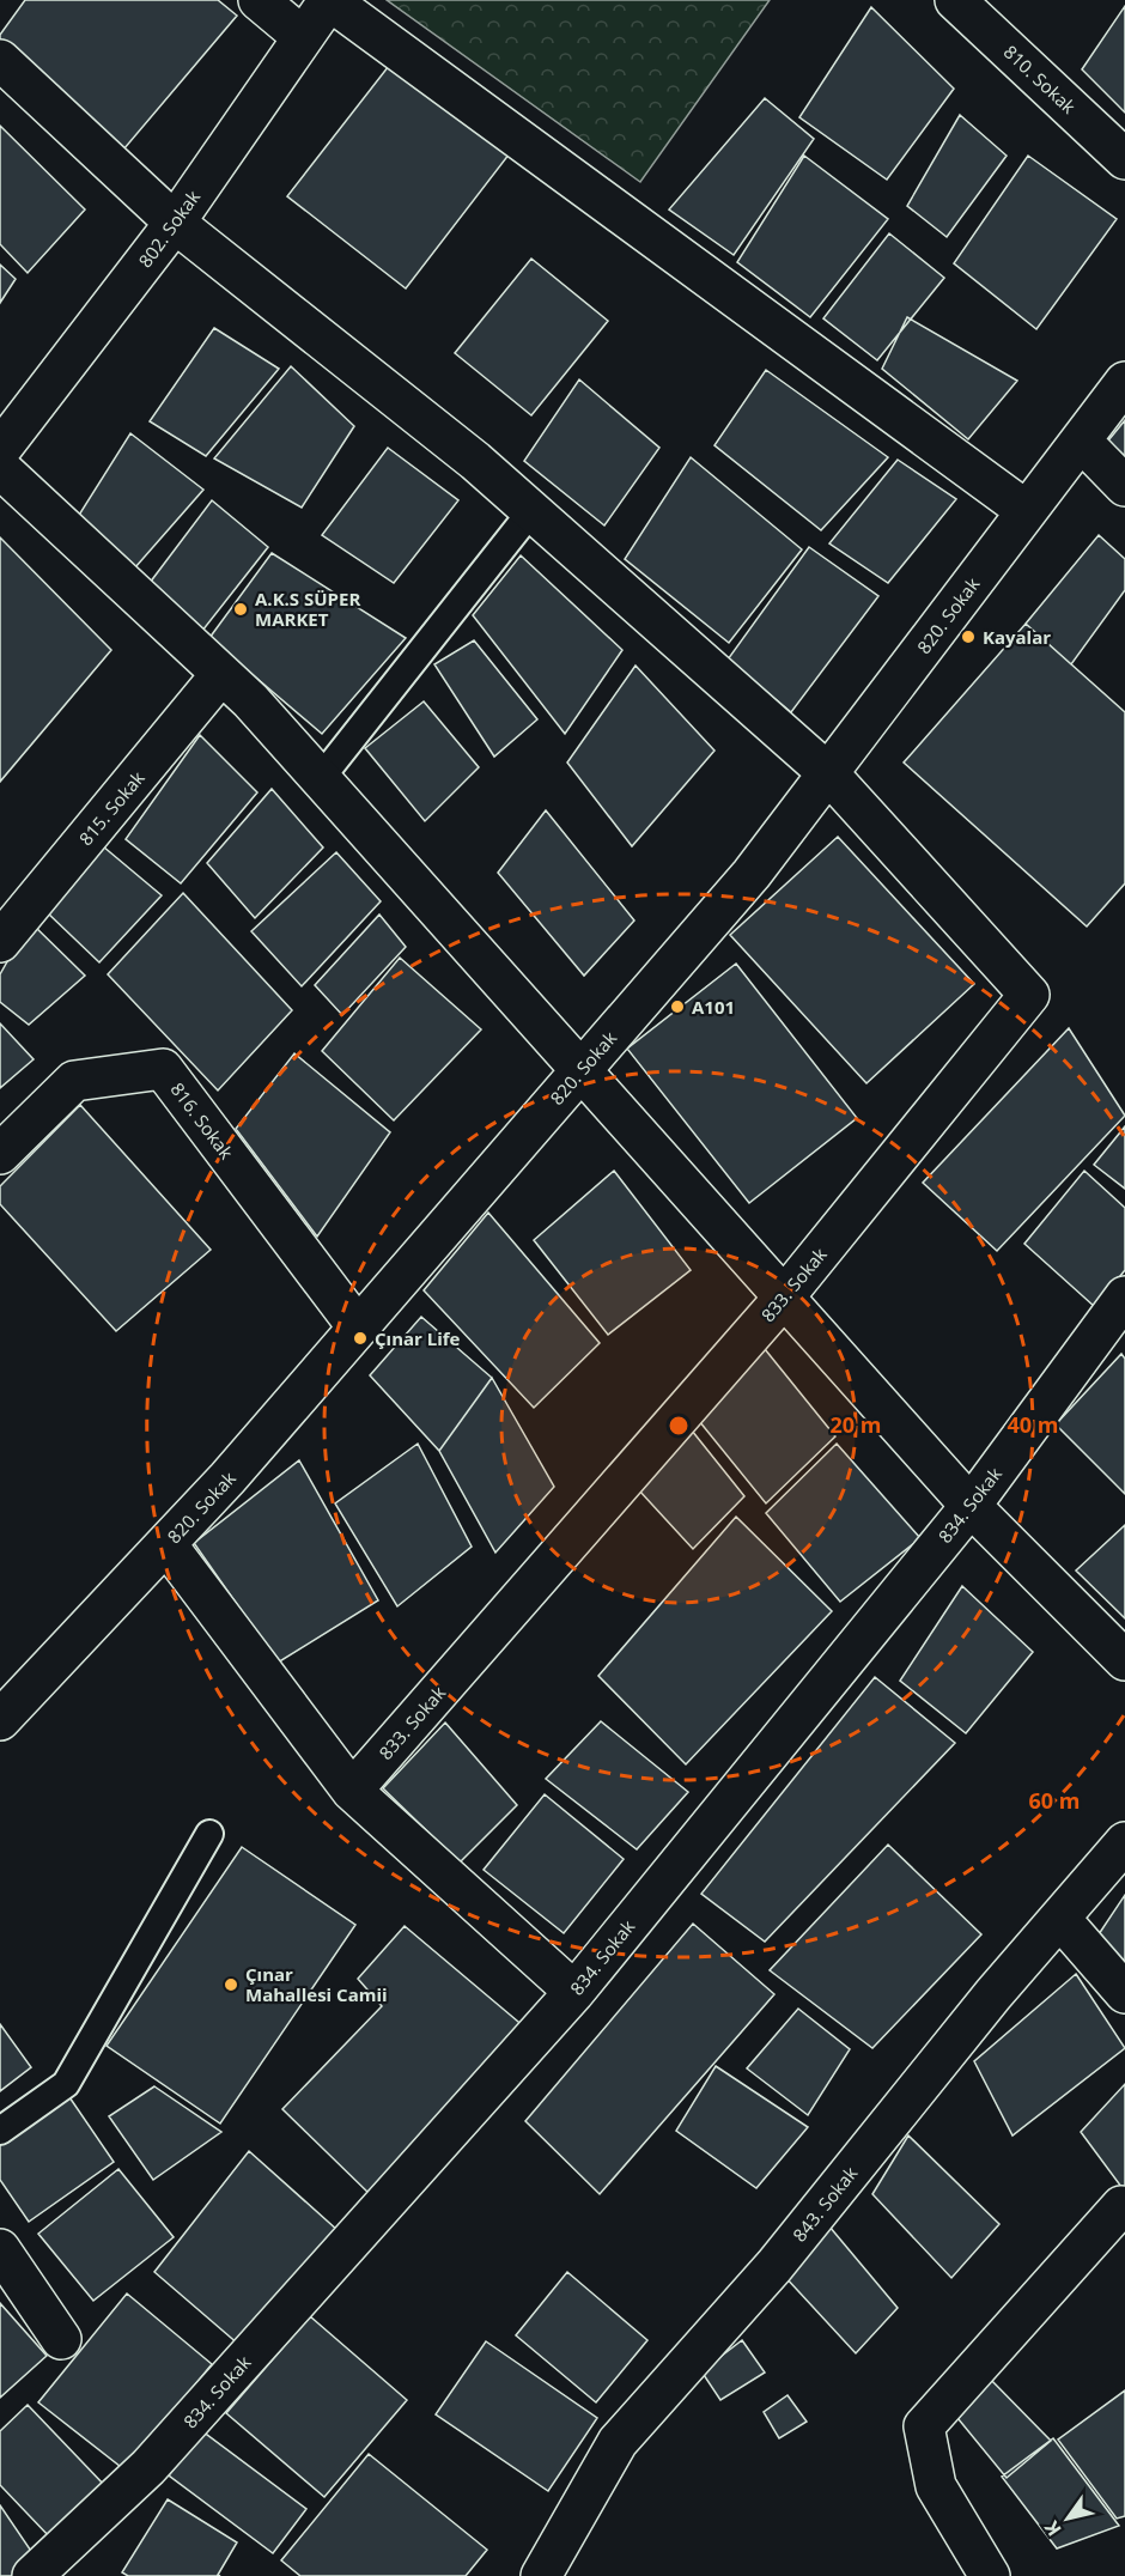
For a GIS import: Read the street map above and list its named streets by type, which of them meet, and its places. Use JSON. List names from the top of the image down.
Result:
{
  "streets": {
    "street": [
      "810. Sokak",
      "802. Sokak",
      "820. Sokak",
      "815. Sokak",
      "816. Sokak",
      "833. Sokak",
      "834. Sokak",
      "843. Sokak"
    ]
  },
  "crossings": [
    ["820. Sokak", "816. Sokak"],
    ["820. Sokak", "833. Sokak"]
  ],
  "places": [
    "A.K.S SÜPER MARKET",
    "Kayalar",
    "A101",
    "Çınar Life",
    "Çınar Mahallesi Camii"
  ],
  "north": "bottom left",
  "rings": ["20 m", "40 m", "60 m"]
}
